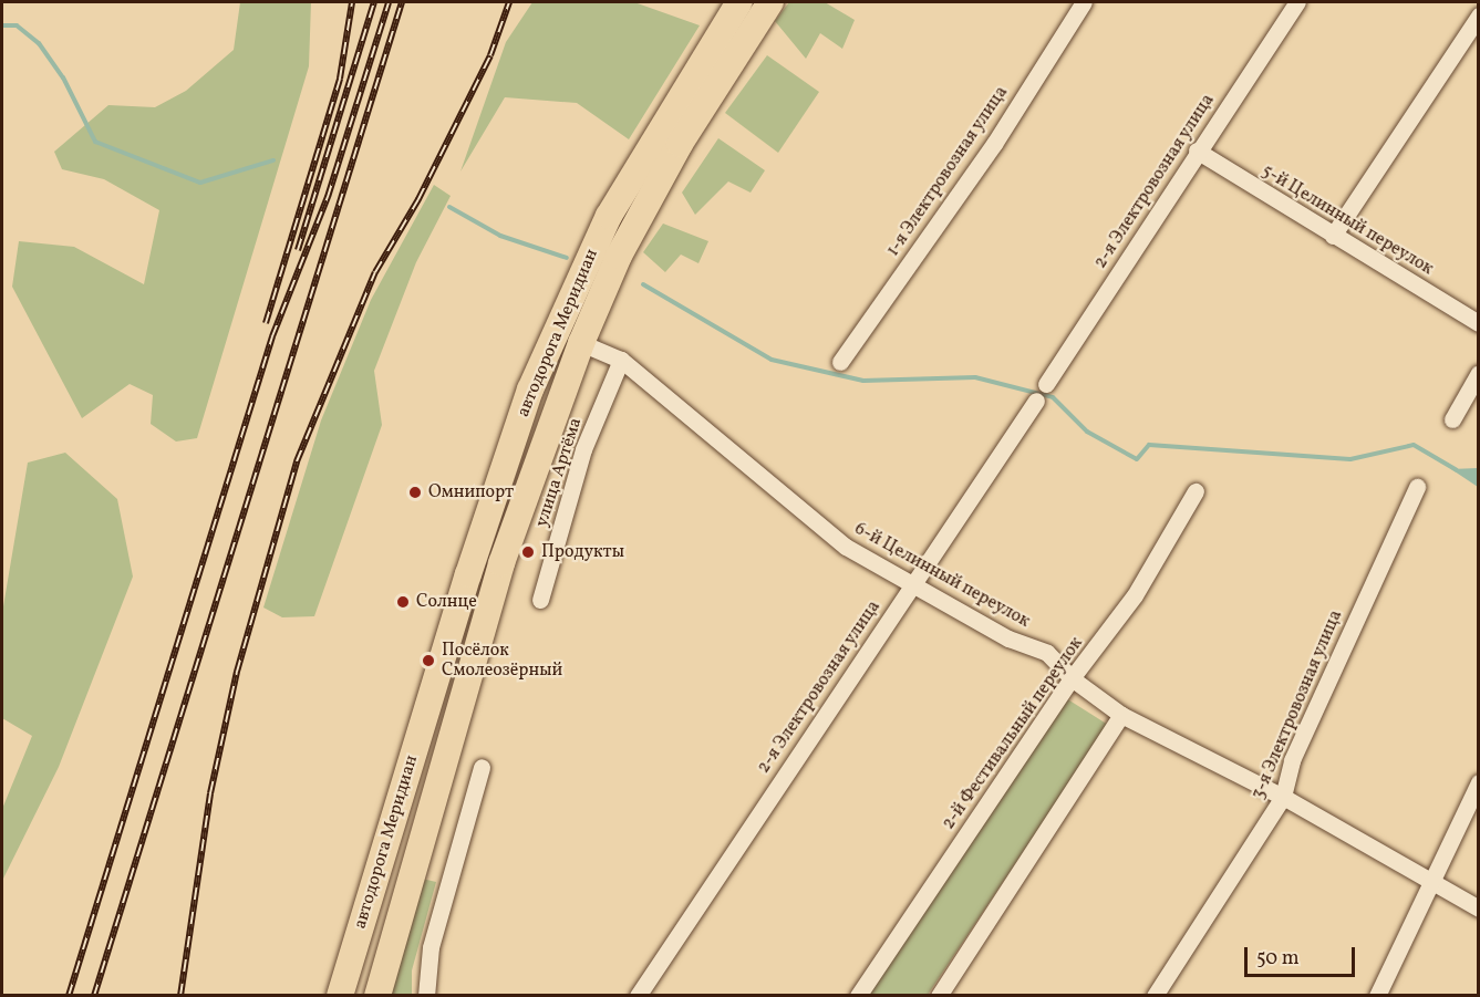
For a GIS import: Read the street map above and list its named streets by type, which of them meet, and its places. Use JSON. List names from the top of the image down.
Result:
{
  "streets": {
    "main road": ["автодорога Меридиан"],
    "street": [
      "1-я Электровозная улица",
      "2-я Электровозная улица",
      "5-й Целинный переулок",
      "улица Артёма",
      "6-й Целинный переулок",
      "3-я Электровозная улица",
      "2-й Фестивальный переулок"
    ]
  },
  "crossings": [
    ["2-я Электровозная улица", "5-й Целинный переулок"],
    ["2-я Электровозная улица", "6-й Целинный переулок"],
    ["автодорога Меридиан", "6-й Целинный переулок"],
    ["улица Артёма", "6-й Целинный переулок"],
    ["6-й Целинный переулок", "3-я Электровозная улица"],
    ["6-й Целинный переулок", "2-й Фестивальный переулок"]
  ],
  "places": [
    "Омнипорт",
    "Продукты",
    "Солнце",
    "Посёлок Смолеозёрный"
  ],
  "scale_bar": "50 m"
}
